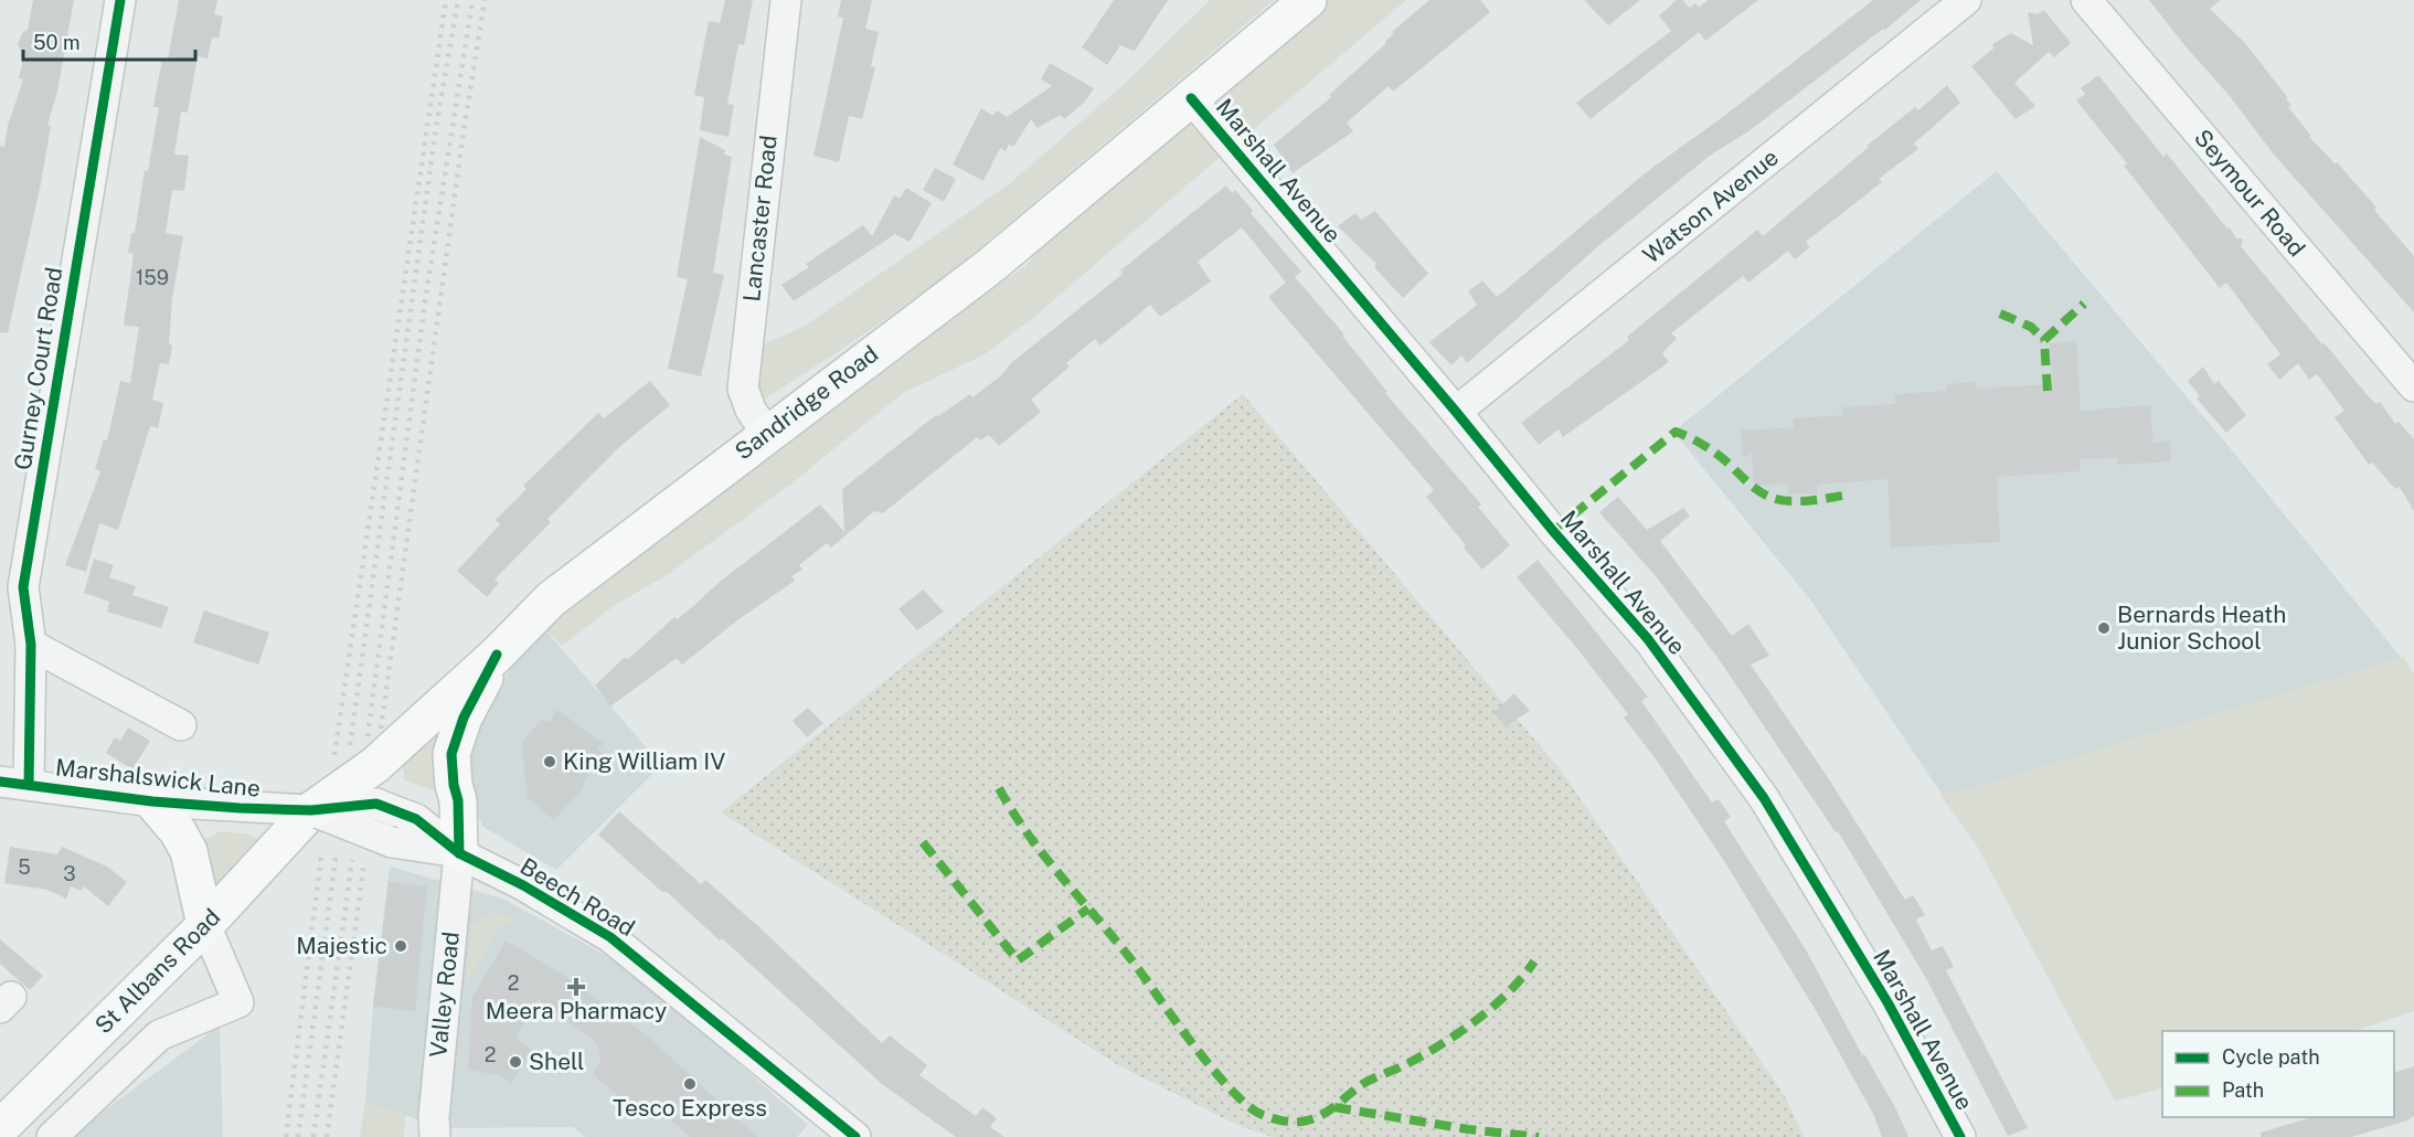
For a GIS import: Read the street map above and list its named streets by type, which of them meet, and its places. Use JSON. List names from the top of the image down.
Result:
{
  "streets": {
    "main road": ["Sandridge Road", "St Albans Road"],
    "street": [
      "Marshall Avenue",
      "Seymour Road",
      "Watson Avenue",
      "Lancaster Road",
      "Gurney Court Road",
      "Marshalswick Lane",
      "Beech Road",
      "Valley Road"
    ]
  },
  "crossings": [
    ["Marshall Avenue", "Watson Avenue"],
    ["Marshall Avenue", "Sandridge Road"],
    ["Lancaster Road", "Sandridge Road"],
    ["Gurney Court Road", "Marshalswick Lane"],
    ["Sandridge Road", "Marshalswick Lane"],
    ["Sandridge Road", "Beech Road"],
    ["Sandridge Road", "St Albans Road"],
    ["Marshalswick Lane", "Beech Road"],
    ["Marshalswick Lane", "St Albans Road"],
    ["Beech Road", "St Albans Road"],
    ["Beech Road", "Valley Road"]
  ],
  "places": {
    "other": [
      "Bernards Heath Junior School",
      "King William IV",
      "Majestic",
      "Shell",
      "Tesco Express"
    ],
    "health": ["Meera Pharmacy"]
  },
  "house_numbers": [
    "159",
    "5",
    "3",
    "2",
    "2"
  ],
  "legend": ["Cycle path", "Path"],
  "scale_bar": "50 m"
}
